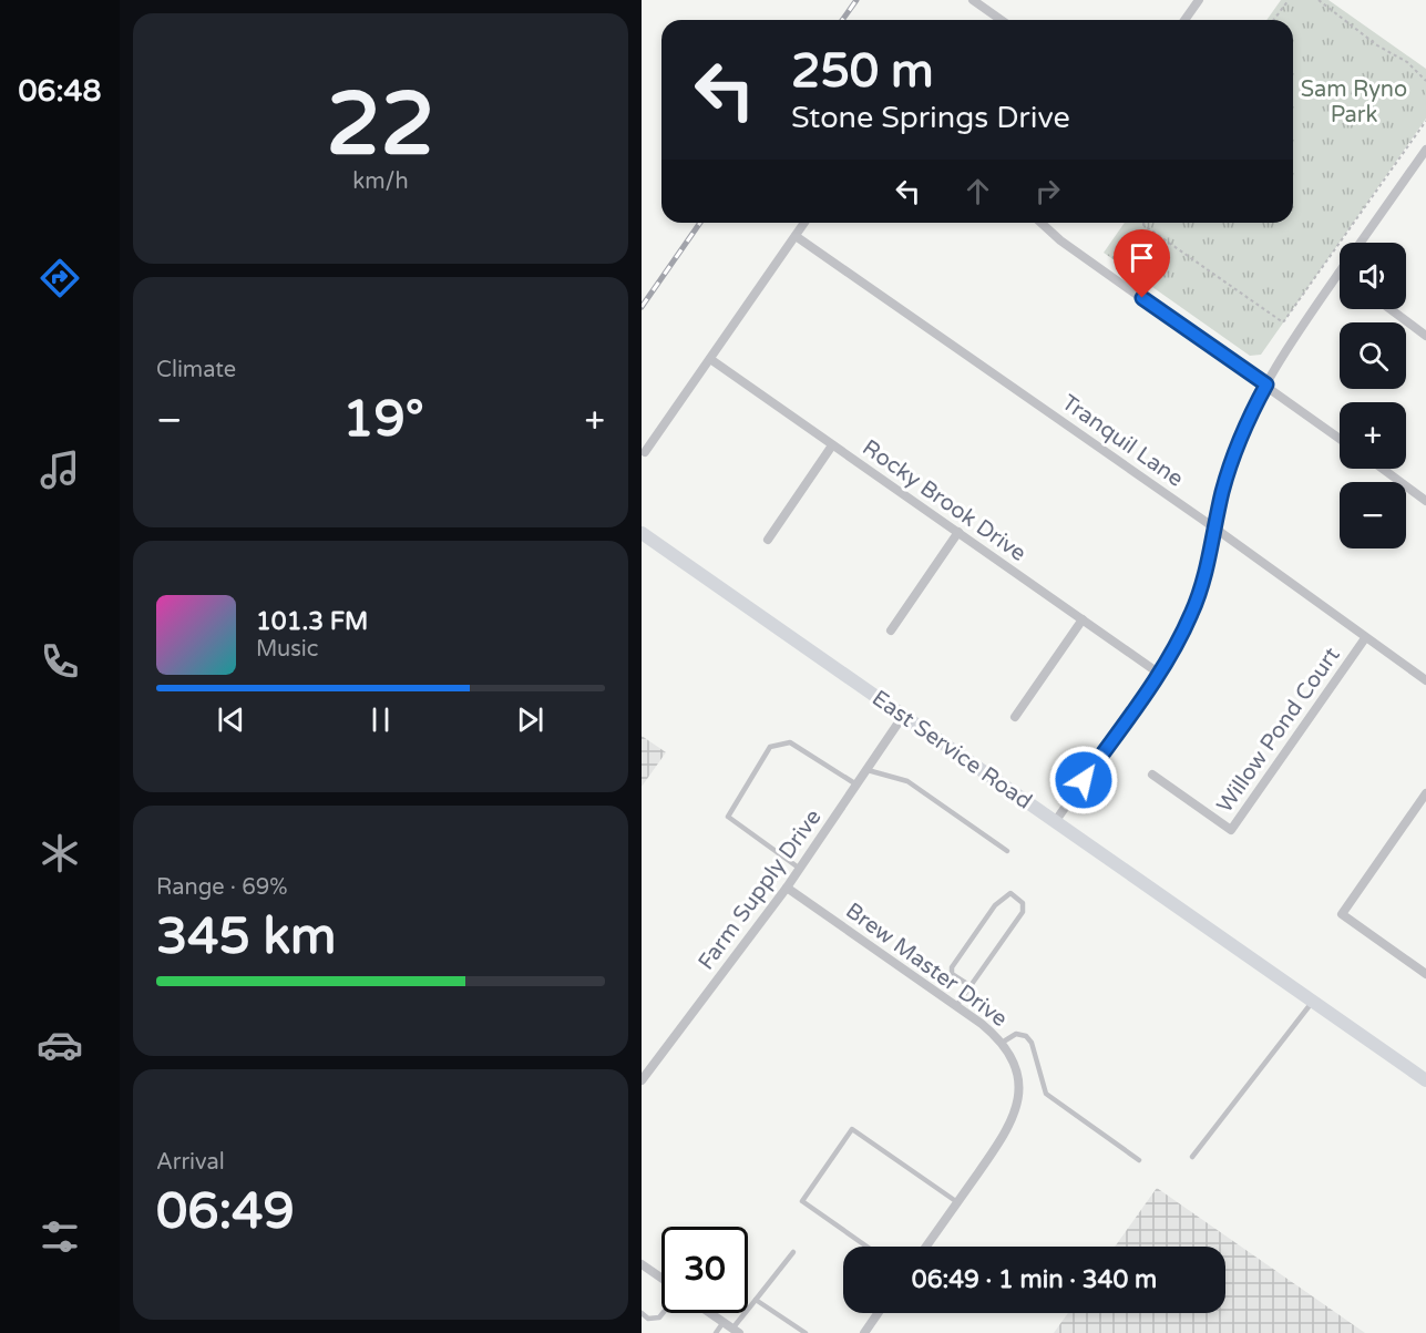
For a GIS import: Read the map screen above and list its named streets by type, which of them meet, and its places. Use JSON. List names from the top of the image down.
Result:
{
  "streets": {
    "street": [
      "Tranquil Lane",
      "Rocky Brook Drive",
      "Willow Pond Court",
      "East Service Road",
      "Farm Supply Drive",
      "Brew Master Drive"
    ]
  },
  "crossings": [
    ["Tranquil Lane", "Willow Pond Court"],
    ["East Service Road", "Farm Supply Drive"],
    ["Farm Supply Drive", "Brew Master Drive"]
  ],
  "parks": ["Sam Ryno Park"],
  "page": {
    "tabs": "06:48",
    "tile": [
      ["22", "km/h"],
      "Climate",
      ["Range · 69%", "345 km"],
      ["Arrival", "06:49"]
    ],
    "turn": ["250 m", "Stone Springs Drive"],
    "map_buttons": ["+", "−"],
    "heat": ["−", "19°", "+"],
    "song": ["101.3 FM", "Music"],
    "limit": "30",
    "trip": "06:49 · 1 min · 340 m"
  }
}
